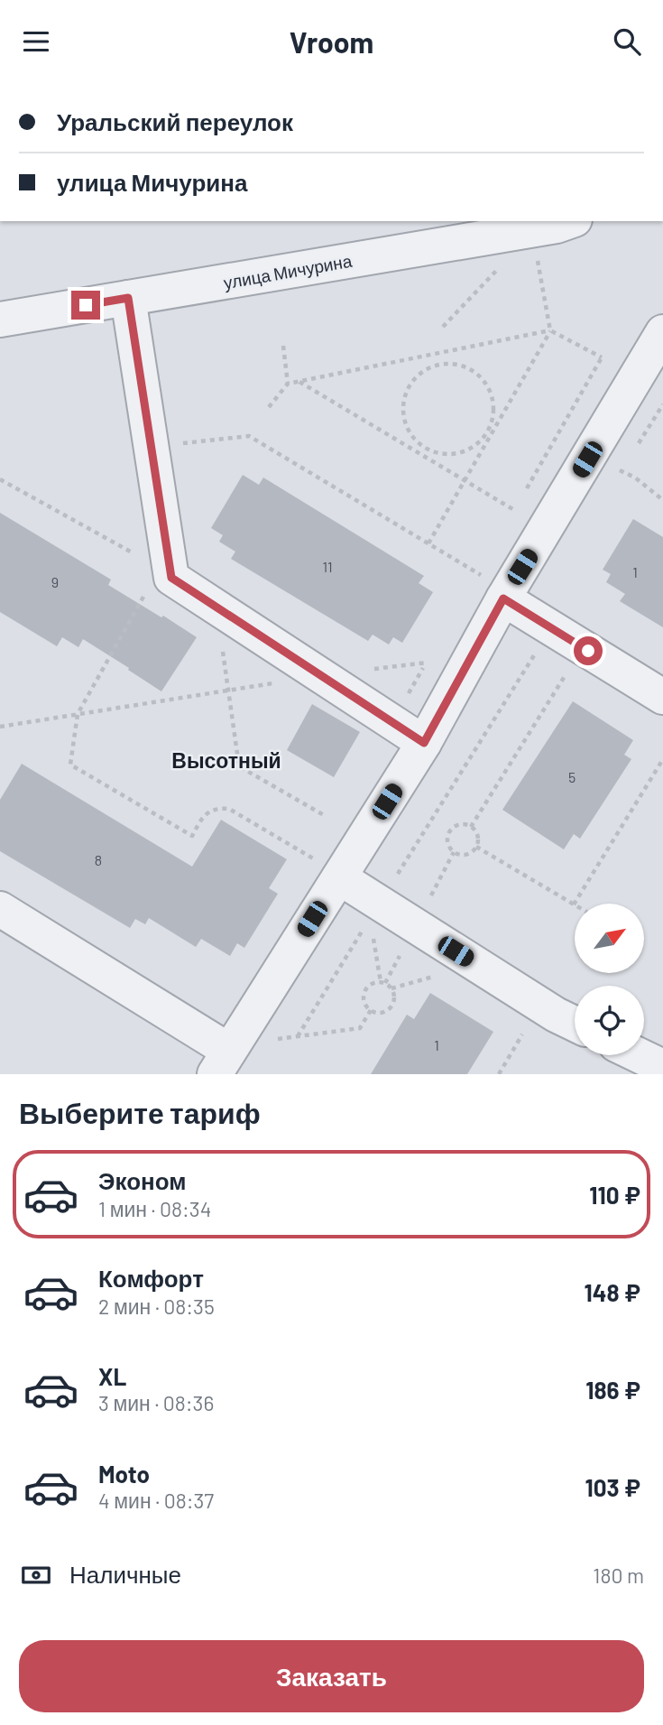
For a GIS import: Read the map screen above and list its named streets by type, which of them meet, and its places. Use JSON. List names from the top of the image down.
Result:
{
  "streets": {
    "street": ["улица Мичурина"]
  },
  "districts": ["Высотный"],
  "house_numbers": [
    "11",
    "1",
    "9",
    "5",
    "8",
    "1"
  ],
  "north": "top right",
  "page": {
    "header": "Vroom",
    "banner": ["Уральский переулок", "улица Мичурина"],
    "heading": "Выберите тариф",
    "list": [
      {
        "name": "Эконом",
        "note": "1 мин · 08:34",
        "value": "110 ₽"
      },
      {
        "name": "Комфорт",
        "note": "2 мин · 08:35",
        "value": "148 ₽"
      },
      {
        "name": "XL",
        "note": "3 мин · 08:36",
        "value": "186 ₽"
      },
      {
        "name": "Moto",
        "note": "4 мин · 08:37",
        "value": "103 ₽"
      }
    ],
    "pay": ["Наличные", "180 m"],
    "buttons": "Заказать"
  }
}
